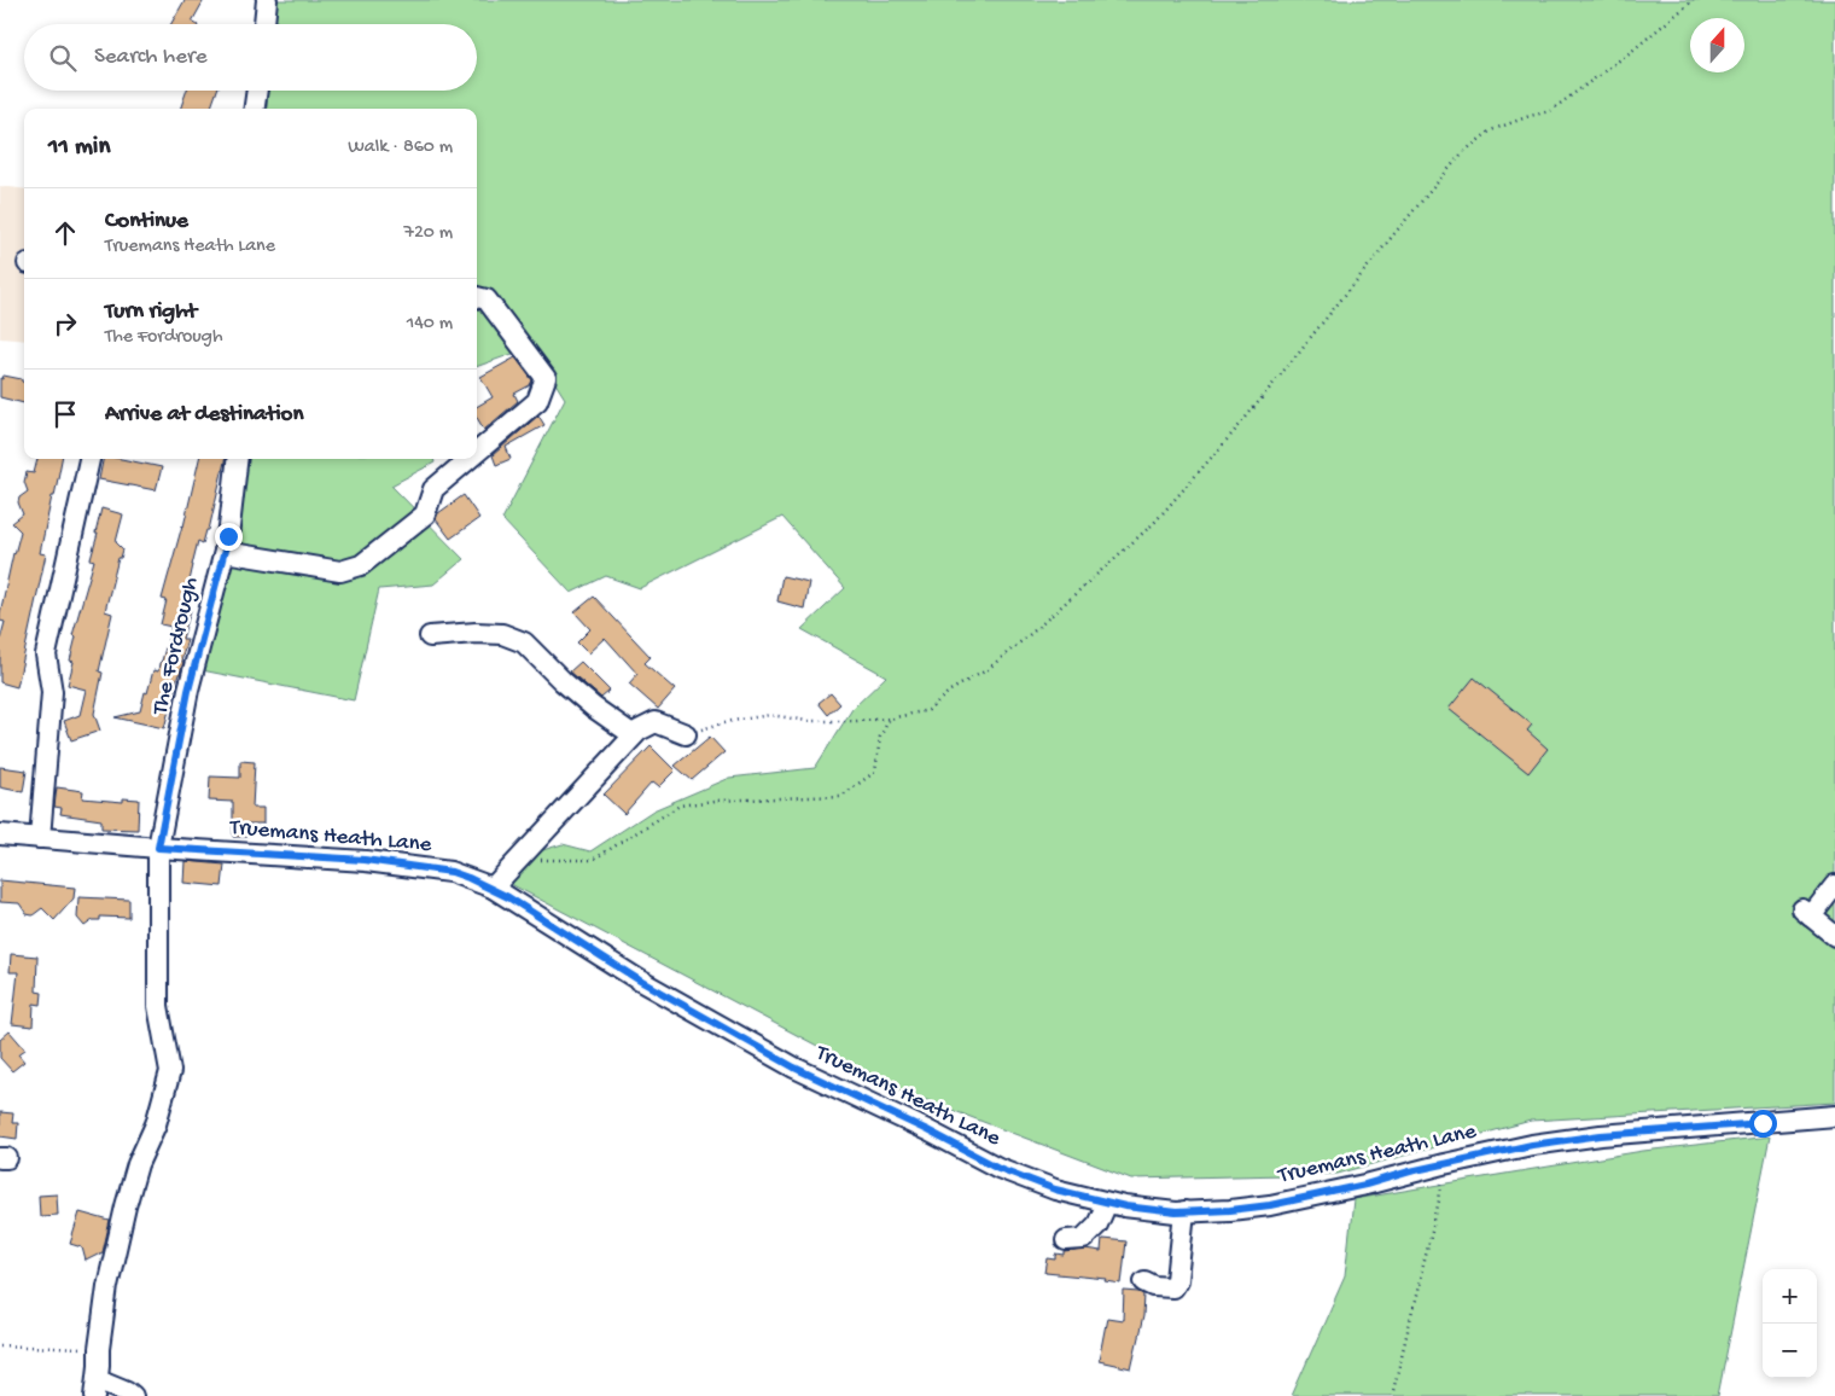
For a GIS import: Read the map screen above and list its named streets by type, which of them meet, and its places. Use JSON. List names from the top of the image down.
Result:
{
  "streets": {
    "street": ["The Fordrough", "Truemans Heath Lane"]
  },
  "crossings": [
    ["The Fordrough", "Truemans Heath Lane"]
  ],
  "north": "top",
  "page": {
    "search": "Search here",
    "heading": ["11 min", "Walk · 860 m"],
    "list": [
      ["Continue", "Truemans Heath Lane", "720 m"],
      ["Turn right", "The Fordrough", "140 m"],
      "Arrive at destination"
    ],
    "map_buttons": ["+", "−"]
  }
}
